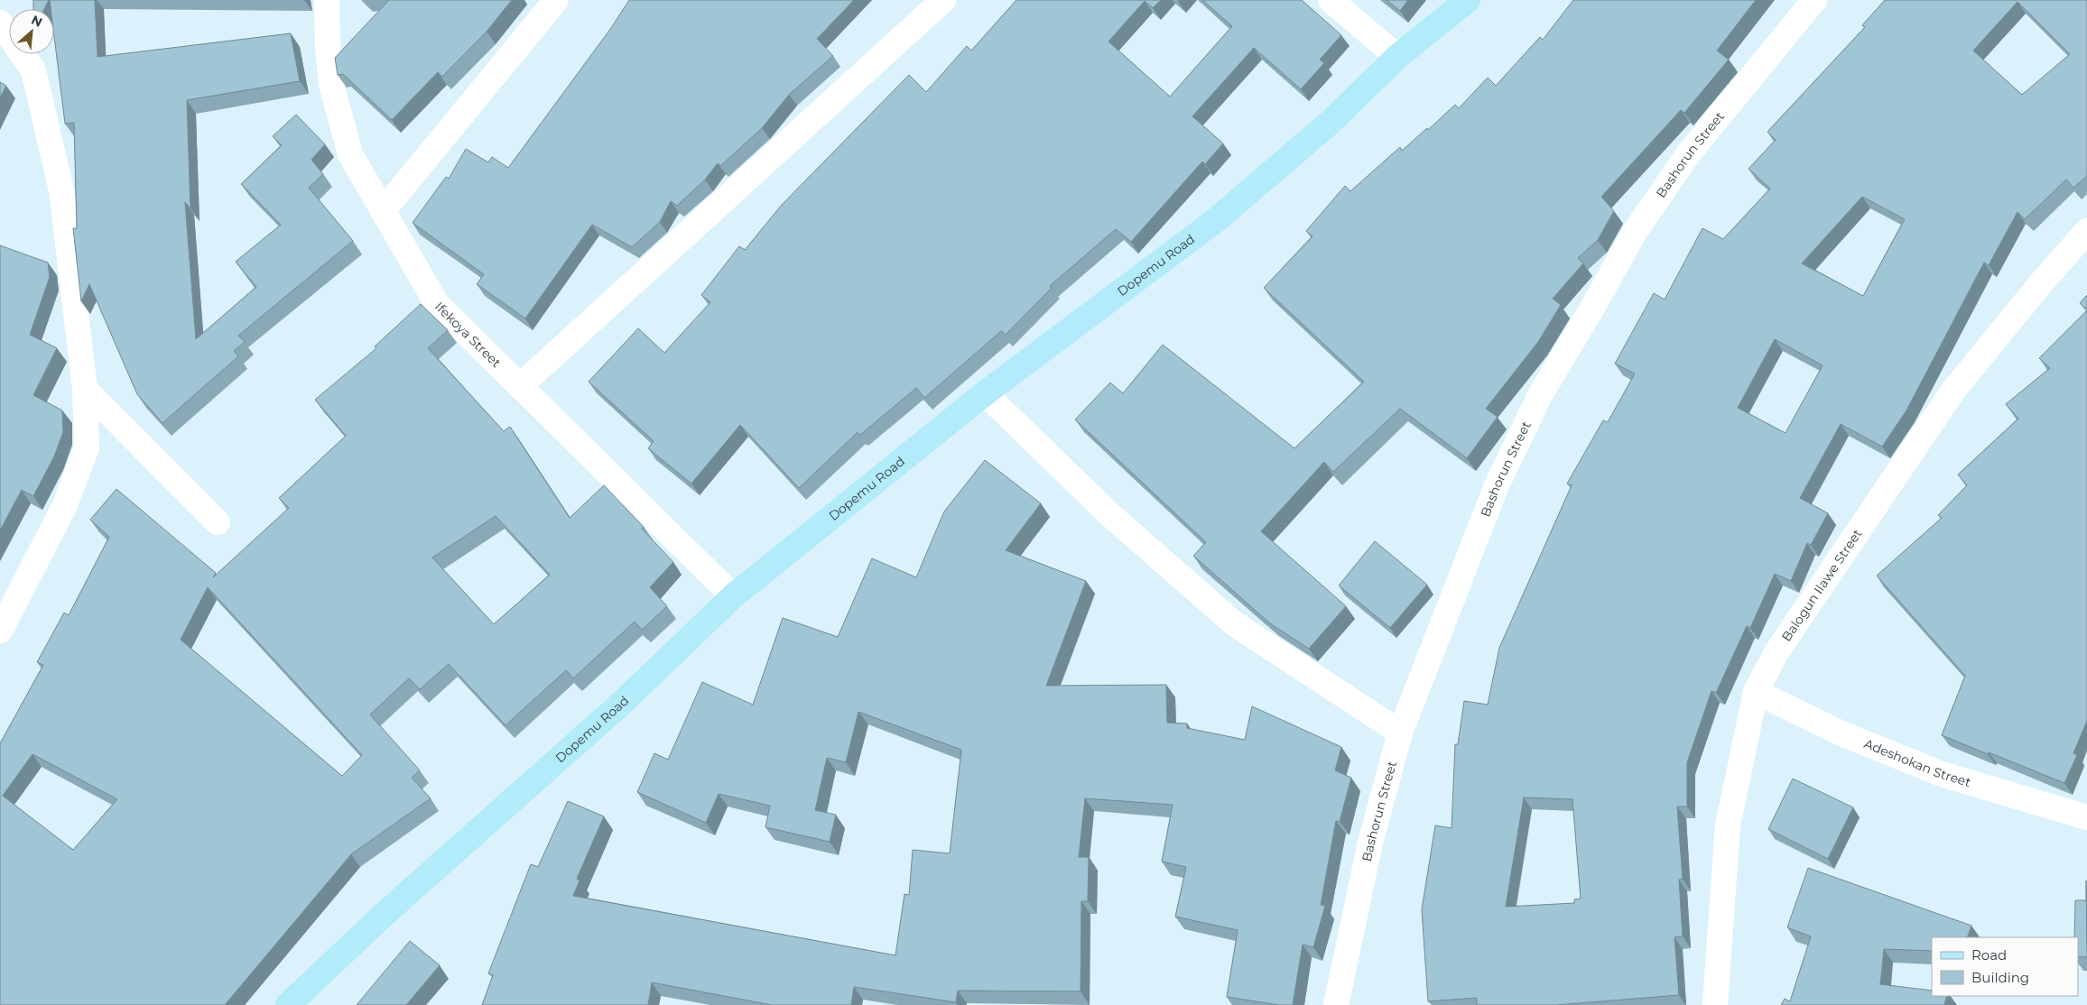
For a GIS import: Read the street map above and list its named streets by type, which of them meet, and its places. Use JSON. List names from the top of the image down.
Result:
{
  "streets": {
    "main road": ["Dopemu Road"],
    "street": [
      "Bashorun Street",
      "Ifekoya Street",
      "Balogun Ilawe Street",
      "Adeshokan Street"
    ]
  },
  "crossings": [
    ["Dopemu Road", "Ifekoya Street"],
    ["Balogun Ilawe Street", "Adeshokan Street"]
  ],
  "legend": ["Road", "Building"],
  "north": "top right"
}
